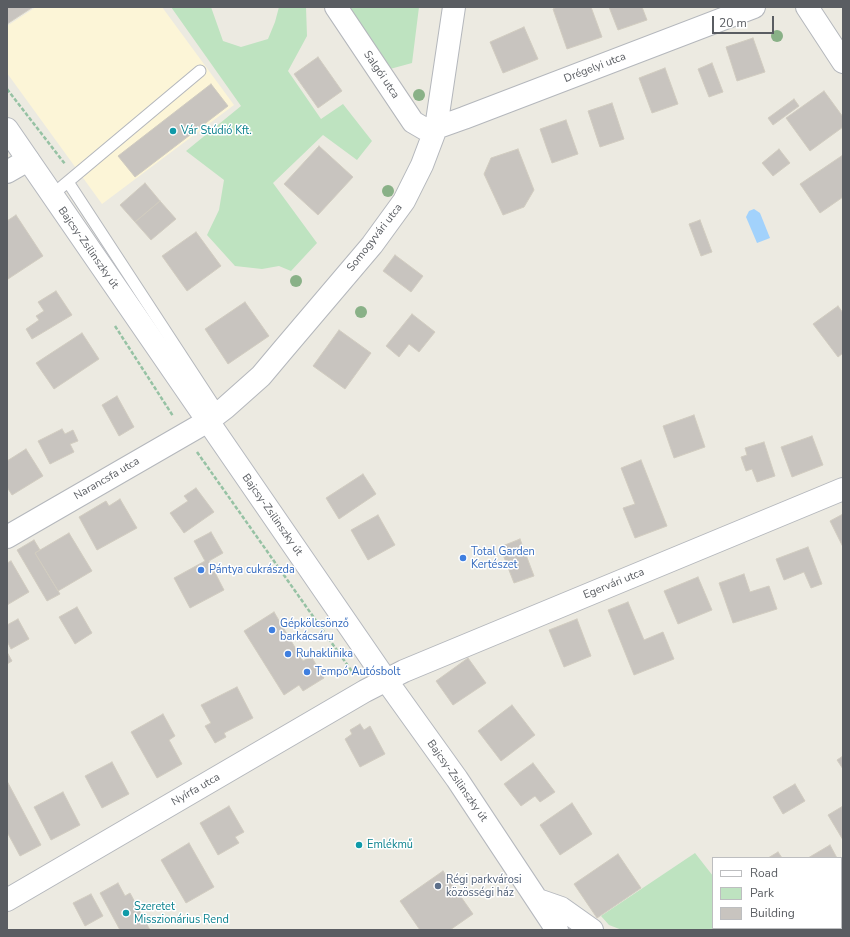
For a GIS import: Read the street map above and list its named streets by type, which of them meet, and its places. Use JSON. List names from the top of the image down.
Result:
{
  "streets": {
    "street": [
      "Drégelyi utca",
      "Salgói utca",
      "Somogyvári utca",
      "Bajcsy-Zsilinszky út",
      "Narancsfa utca",
      "Egervári utca",
      "Nyírfa utca"
    ]
  },
  "crossings": [
    ["Drégelyi utca", "Salgói utca"],
    ["Drégelyi utca", "Somogyvári utca"],
    ["Salgói utca", "Somogyvári utca"],
    ["Somogyvári utca", "Bajcsy-Zsilinszky út"],
    ["Somogyvári utca", "Narancsfa utca"],
    ["Bajcsy-Zsilinszky út", "Narancsfa utca"],
    ["Bajcsy-Zsilinszky út", "Egervári utca"],
    ["Bajcsy-Zsilinszky út", "Nyírfa utca"],
    ["Egervári utca", "Nyírfa utca"]
  ],
  "places": [
    "Vár Stúdió Kft.",
    "Total Garden Kertészet",
    "Pántya cukrászda",
    "Gépkölcsönző barkácsáru",
    "Ruhaklinika",
    "Tempó Autósbolt",
    "Emlékmű",
    "Régi parkvárosi közösségi ház",
    "Szeretet Misszionárius Rend"
  ],
  "legend": ["Road", "Park", "Building"],
  "scale_bar": "20 m"
}
